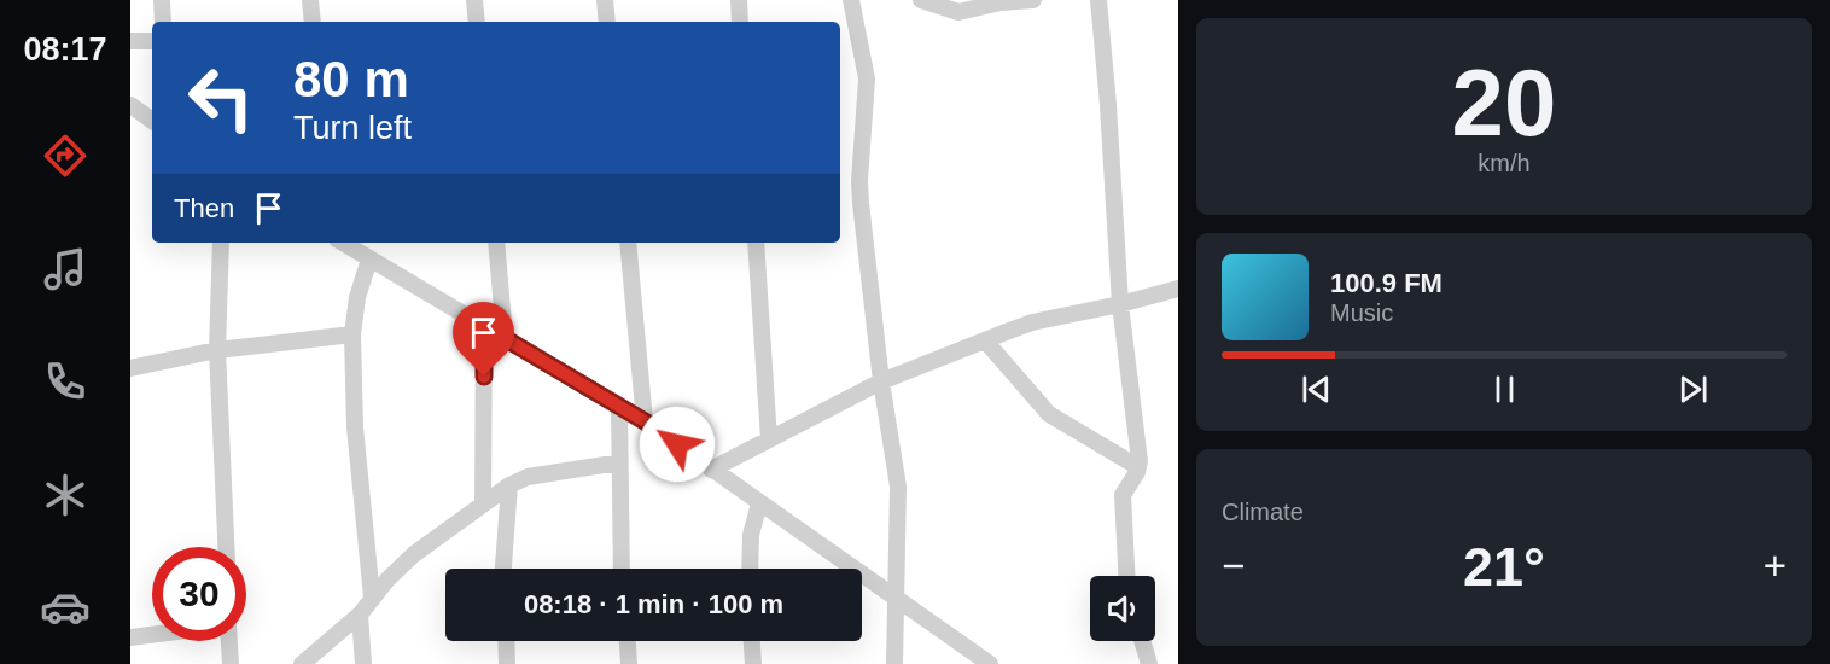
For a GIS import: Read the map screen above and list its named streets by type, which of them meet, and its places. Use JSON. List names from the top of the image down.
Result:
{
  "page": {
    "tabs": "08:17",
    "tile": [
      ["20", "km/h"],
      "Climate"
    ],
    "turn": ["80 m", "Turn left"],
    "then": "Then",
    "song": ["100.9 FM", "Music"],
    "heat": ["−", "21°", "+"],
    "limit": "30",
    "trip": "08:18 · 1 min · 100 m"
  }
}
